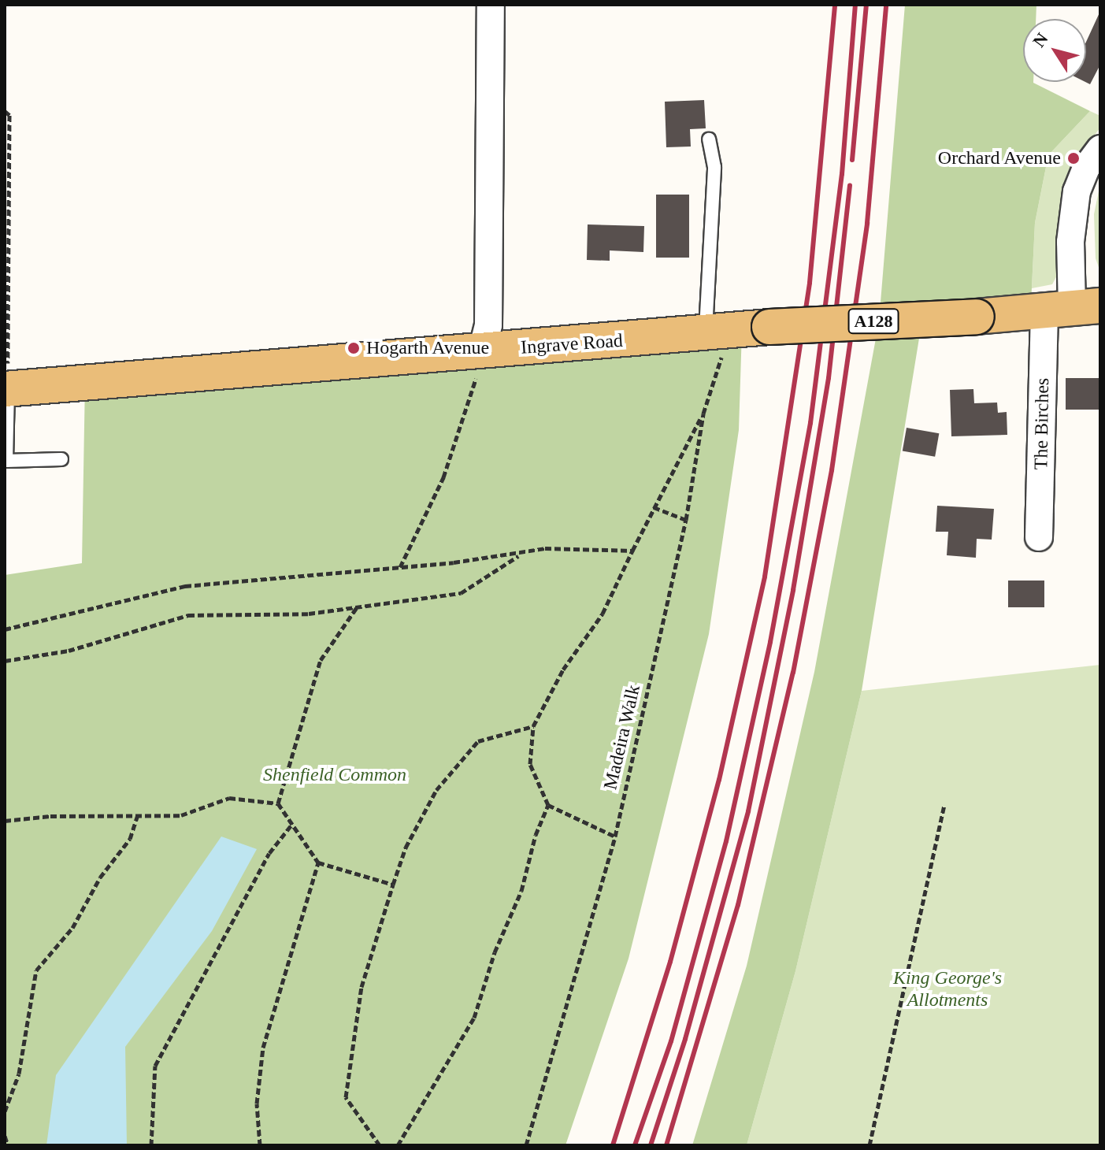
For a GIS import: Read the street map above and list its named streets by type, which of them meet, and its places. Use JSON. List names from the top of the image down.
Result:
{
  "streets": {
    "main road": ["A128", "Ingrave Road"],
    "street": ["The Birches"],
    "path": ["Madeira Walk"]
  },
  "crossings": [
    ["Ingrave Road", "The Birches"],
    ["Ingrave Road", "Madeira Walk"]
  ],
  "parks": ["Shenfield Common", "King George's Allotments"],
  "places": ["Orchard Avenue", "Hogarth Avenue"],
  "north": "top left"
}
